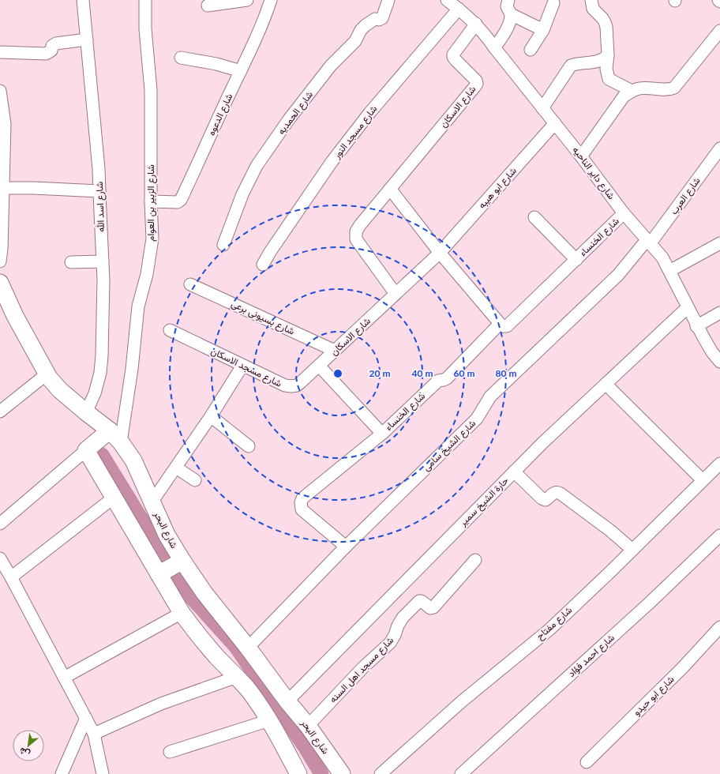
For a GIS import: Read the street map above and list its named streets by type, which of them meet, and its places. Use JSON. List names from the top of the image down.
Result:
{
  "streets": {
    "street": [
      "شارع الاسكان",
      "شارع الحمديه",
      "شارع الدعوه",
      "شارع مسجد النور",
      "شارع داير الناحيه",
      "شارع ابو هيبه",
      "شارع العرب",
      "شارع الزبير بن العوام",
      "شارع اسد الله",
      "شارع الخنساء",
      "شارع بسيونى برعى",
      "شارع مسجد الاسكان",
      "شارع الشيخ سامى",
      "حارة الشيخ سمير",
      "شارع البحر",
      "شارع مفتاح",
      "شارع احمد فؤاد",
      "شارع مسجد اهل السنه",
      "شارع ابو حيدو"
    ]
  },
  "crossings": [
    ["شارع الاسكان", "شارع داير الناحيه"],
    ["شارع الاسكان", "شارع ابو هيبه"],
    ["شارع الاسكان", "شارع بسيونى برعى"],
    ["شارع الاسكان", "شارع مسجد الاسكان"],
    ["شارع الدعوه", "شارع الزبير بن العوام"],
    ["شارع مسجد النور", "شارع داير الناحيه"],
    ["شارع داير الناحيه", "شارع ابو هيبه"],
    ["شارع داير الناحيه", "شارع العرب"],
    ["شارع داير الناحيه", "شارع الخنساء"],
    ["شارع داير الناحيه", "شارع الشيخ سامى"],
    ["شارع داير الناحيه", "حارة الشيخ سمير"],
    ["شارع العرب", "شارع الشيخ سامى"],
    ["شارع الزبير بن العوام", "شارع البحر"],
    ["شارع اسد الله", "شارع البحر"],
    ["شارع الخنساء", "شارع الشيخ سامى"],
    ["شارع الشيخ سامى", "شارع البحر"],
    ["حارة الشيخ سمير", "شارع البحر"],
    ["شارع البحر", "شارع مسجد اهل السنه"]
  ],
  "north": "bottom left",
  "rings": [
    "20 m",
    "40 m",
    "60 m",
    "80 m"
  ]
}
